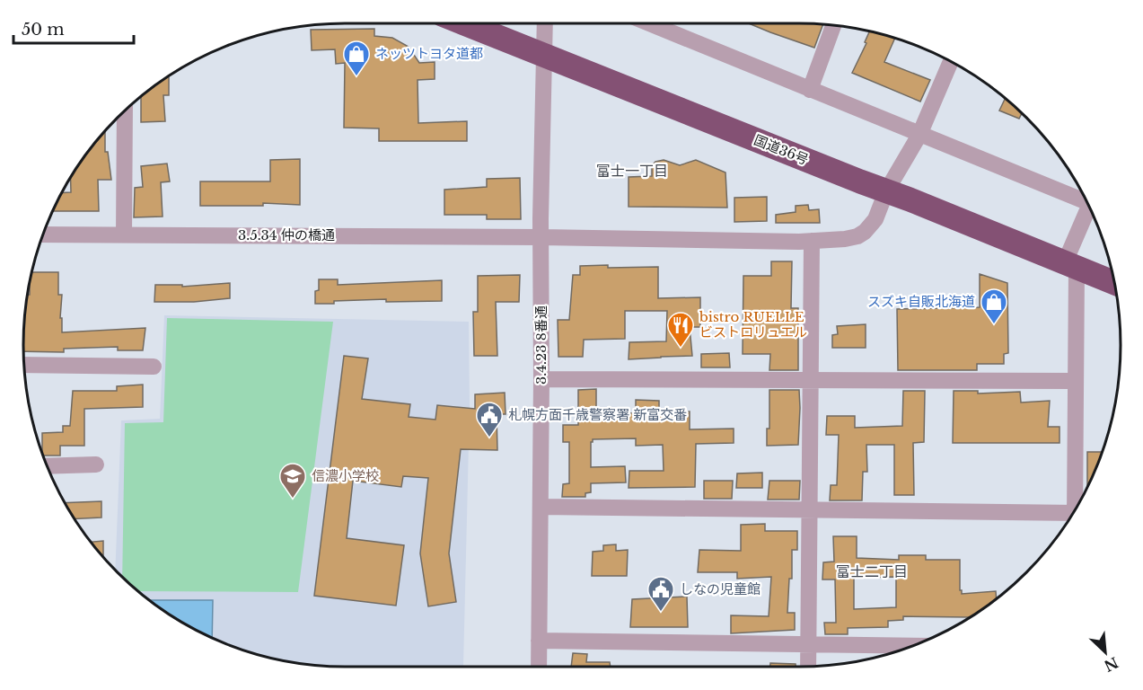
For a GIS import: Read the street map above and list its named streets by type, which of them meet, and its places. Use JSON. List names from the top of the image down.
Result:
{
  "streets": {
    "highway": ["国道36号"],
    "street": ["3.5.34 仲の橋通", "3.4.23 8番通"]
  },
  "crossings": [
    ["国道36号", "3.5.34 仲の橋通"],
    ["国道36号", "3.4.23 8番通"],
    ["3.5.34 仲の橋通", "3.4.23 8番通"]
  ],
  "districts": ["富士一丁目", "富士二丁目"],
  "places": {
    "shop": ["ネッツトヨタ道都", "スズキ自販北海道"],
    "restaurant": ["bistro RUELLE ビストロリュエル"],
    "public building": ["札幌方面千歳警察署 新富交番", "しなの児童館"],
    "school or university": ["信濃小学校"]
  },
  "scale_bar": "50 m",
  "north": "bottom right"
}
